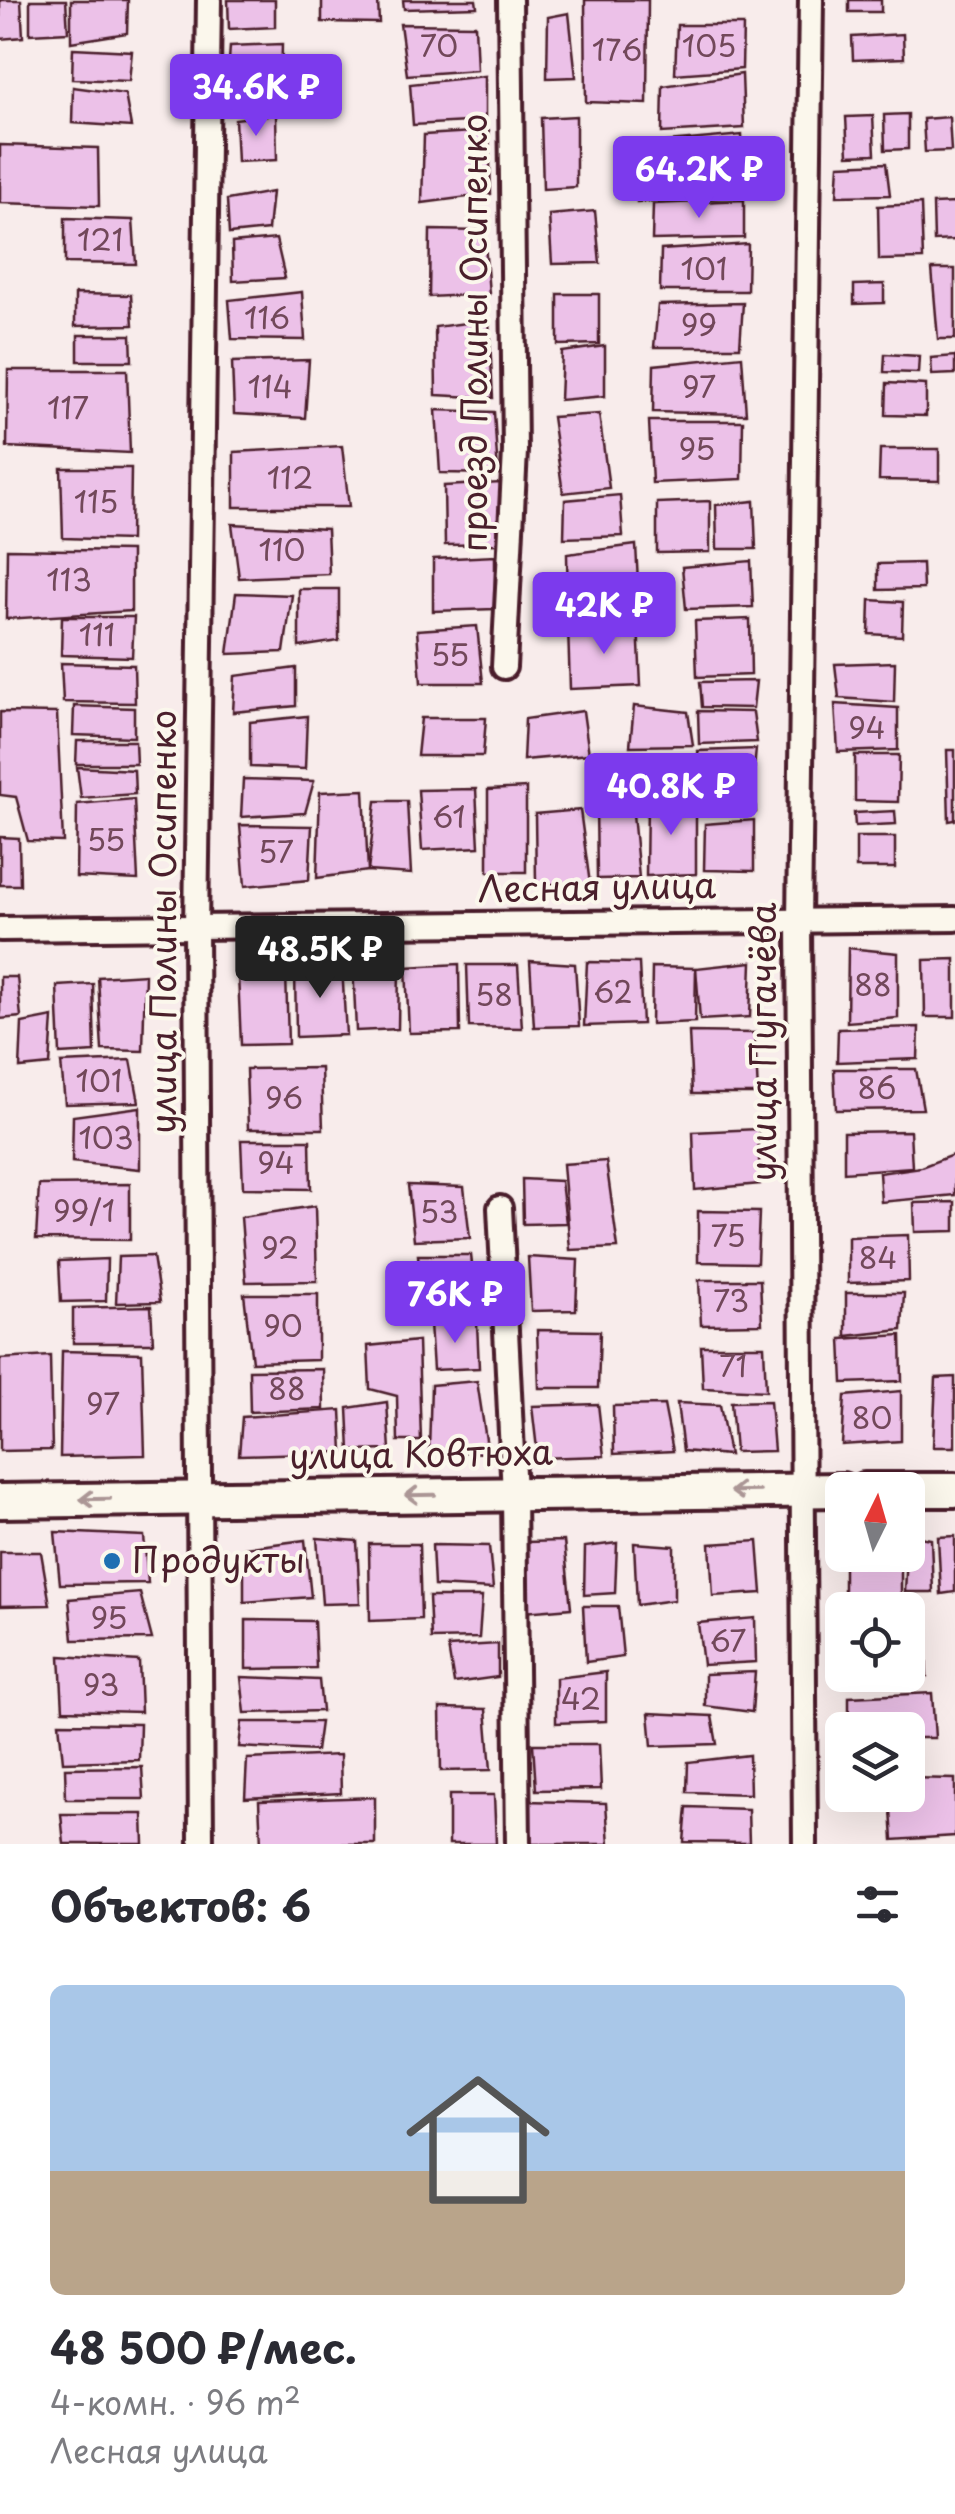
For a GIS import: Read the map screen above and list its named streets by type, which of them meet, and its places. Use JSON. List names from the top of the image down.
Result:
{
  "streets": {
    "street": [
      "проезд Полины Осипенко",
      "Лесная улица",
      "улица Полины Осипенко",
      "улица Пугачёва",
      "улица Ковтюха"
    ]
  },
  "crossings": [
    ["Лесная улица", "улица Полины Осипенко"],
    ["Лесная улица", "улица Пугачёва"],
    ["улица Полины Осипенко", "улица Ковтюха"],
    ["улица Пугачёва", "улица Ковтюха"]
  ],
  "one_way": ["улица Ковтюха"],
  "places": ["Продукты"],
  "house_numbers": [
    "70",
    "105",
    "176",
    "121",
    "101",
    "116",
    "99",
    "114",
    "97",
    "117",
    "95",
    "112",
    "115",
    "110",
    "113",
    "111",
    "55",
    "94",
    "61",
    "55",
    "57",
    "88",
    "62",
    "58",
    "101",
    "86",
    "96",
    "103",
    "94",
    "99/1",
    "53",
    "75",
    "92",
    "84",
    "73",
    "90",
    "71",
    "88",
    "97",
    "80",
    "95",
    "67",
    "93",
    "42"
  ],
  "north": "top",
  "page": {
    "price": [
      "34.6K ₽",
      "64.2K ₽",
      "42K ₽",
      "40.8K ₽",
      "48.5K ₽",
      "76K ₽"
    ],
    "heading": "Объектов: 6",
    "list": [
      {
        "name": "48 500 ₽/мес.",
        "note": "4-комн. · 96 m² · Лесная улица"
      }
    ]
  }
}
